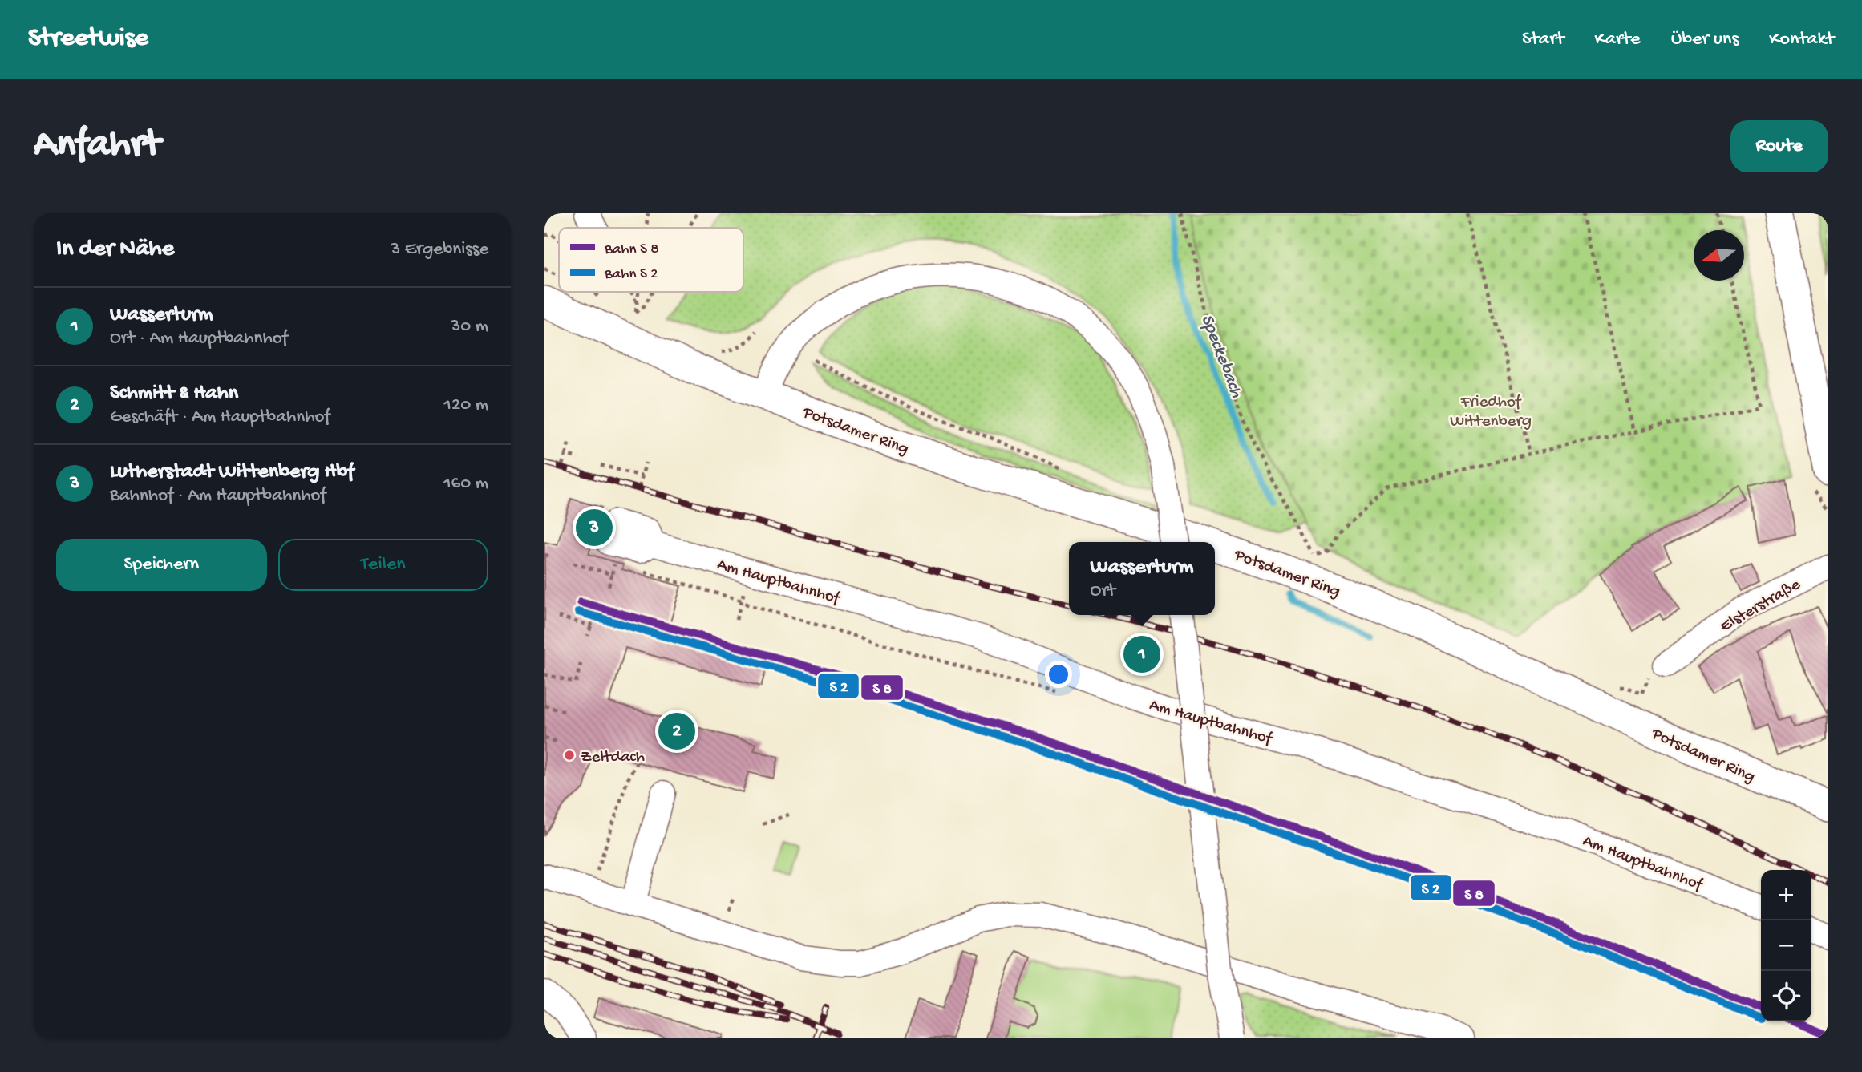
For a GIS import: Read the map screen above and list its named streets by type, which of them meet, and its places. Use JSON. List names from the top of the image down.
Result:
{
  "streets": {
    "main road": ["Potsdamer Ring"],
    "street": ["Am Hauptbahnhof", "Elsterstraße"]
  },
  "water": ["Speckebach"],
  "parks": ["Friedhof Wittenberg"],
  "places": ["Zeltdach"],
  "legend": ["Bahn S 8", "Bahn S 2"],
  "north": "left",
  "page": {
    "header": "Streetwise",
    "nav": [
      "Start",
      "Karte",
      "Über uns",
      "Kontakt"
    ],
    "buttons": [
      "Route",
      ["Speichern", "Teilen"]
    ],
    "title": "Anfahrt",
    "heading": ["In der Nähe", "3 Ergebnisse"],
    "list": [
      {
        "mark": "1",
        "name": "Wasserturm",
        "note": "Ort · Am Hauptbahnhof",
        "value": "30 m"
      },
      {
        "mark": "2",
        "name": "Schmitt & Hahn",
        "note": "Geschäft · Am Hauptbahnhof",
        "value": "120 m"
      },
      {
        "mark": "3",
        "name": "Lutherstadt Wittenberg Hbf",
        "note": "Bahnhof · Am Hauptbahnhof",
        "value": "160 m"
      }
    ],
    "pins": ["3", "1", "2"],
    "popup": ["Wasserturm", "Ort"],
    "map_buttons": ["+", "−"]
  }
}
